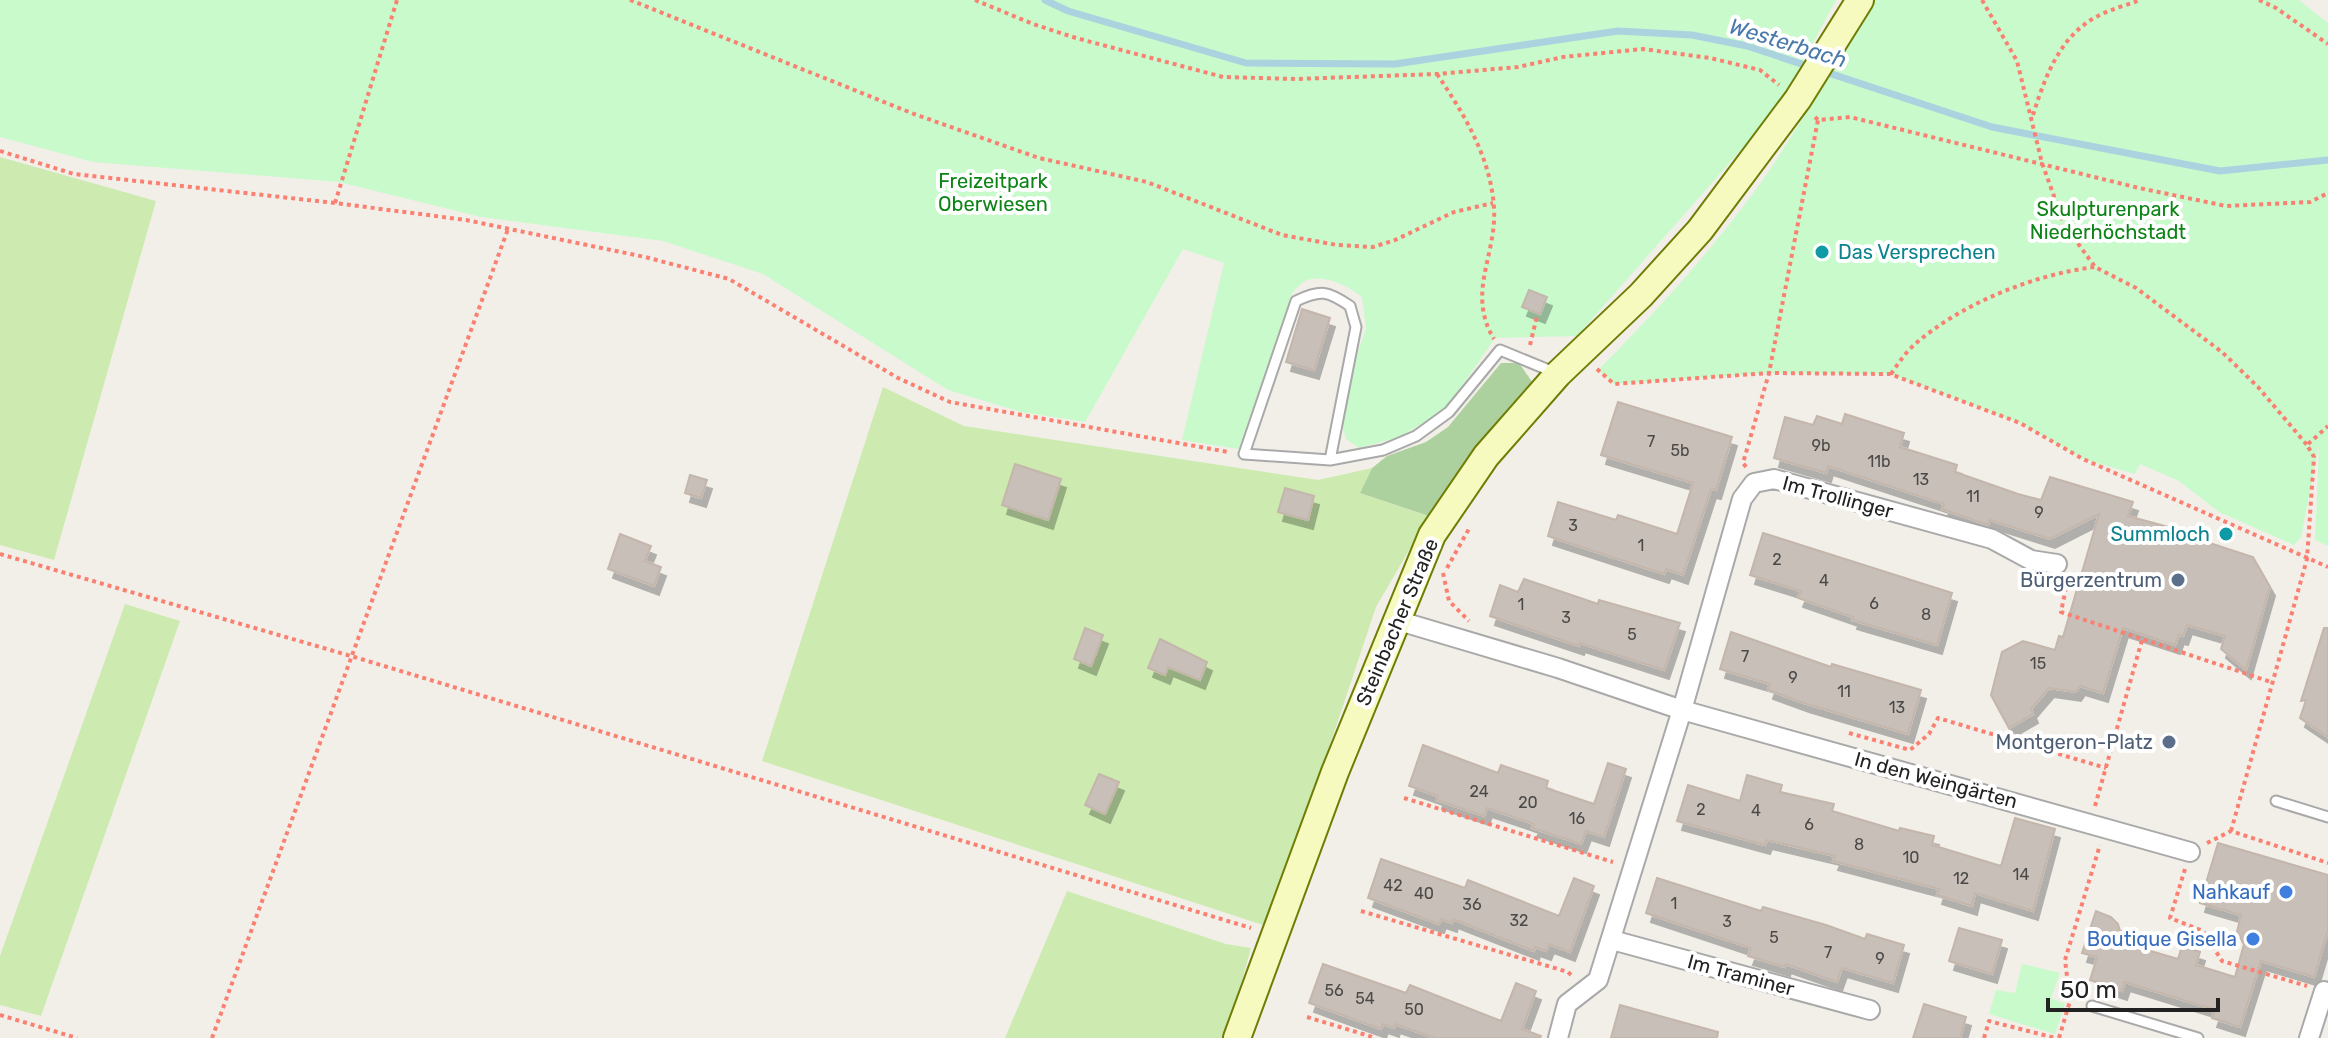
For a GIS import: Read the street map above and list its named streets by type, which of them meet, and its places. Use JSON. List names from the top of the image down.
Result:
{
  "streets": {
    "main road": ["Steinbacher Straße"],
    "street": ["Im Trollinger", "In den Weingärten", "Im Traminer"]
  },
  "crossings": [
    ["Im Trollinger", "In den Weingärten"],
    ["Steinbacher Straße", "In den Weingärten"]
  ],
  "water": ["Westerbach"],
  "parks": ["Freizeitpark Oberwiesen", "Skulpturenpark Niederhöchstadt"],
  "places": [
    "Das Versprechen",
    "Summloch",
    "Bürgerzentrum",
    "Montgeron-Platz",
    "Nahkauf",
    "Boutique Gisella"
  ],
  "house_numbers": [
    "7",
    "9b",
    "5b",
    "11b",
    "13",
    "11",
    "9",
    "3",
    "1",
    "2",
    "4",
    "6",
    "1",
    "8",
    "3",
    "5",
    "7",
    "15",
    "9",
    "11",
    "13",
    "24",
    "20",
    "2",
    "4",
    "16",
    "6",
    "8",
    "10",
    "14",
    "12",
    "42",
    "40",
    "1",
    "36",
    "32",
    "3",
    "5",
    "7",
    "9",
    "56",
    "54",
    "50"
  ],
  "scale_bar": "50 m"
}
